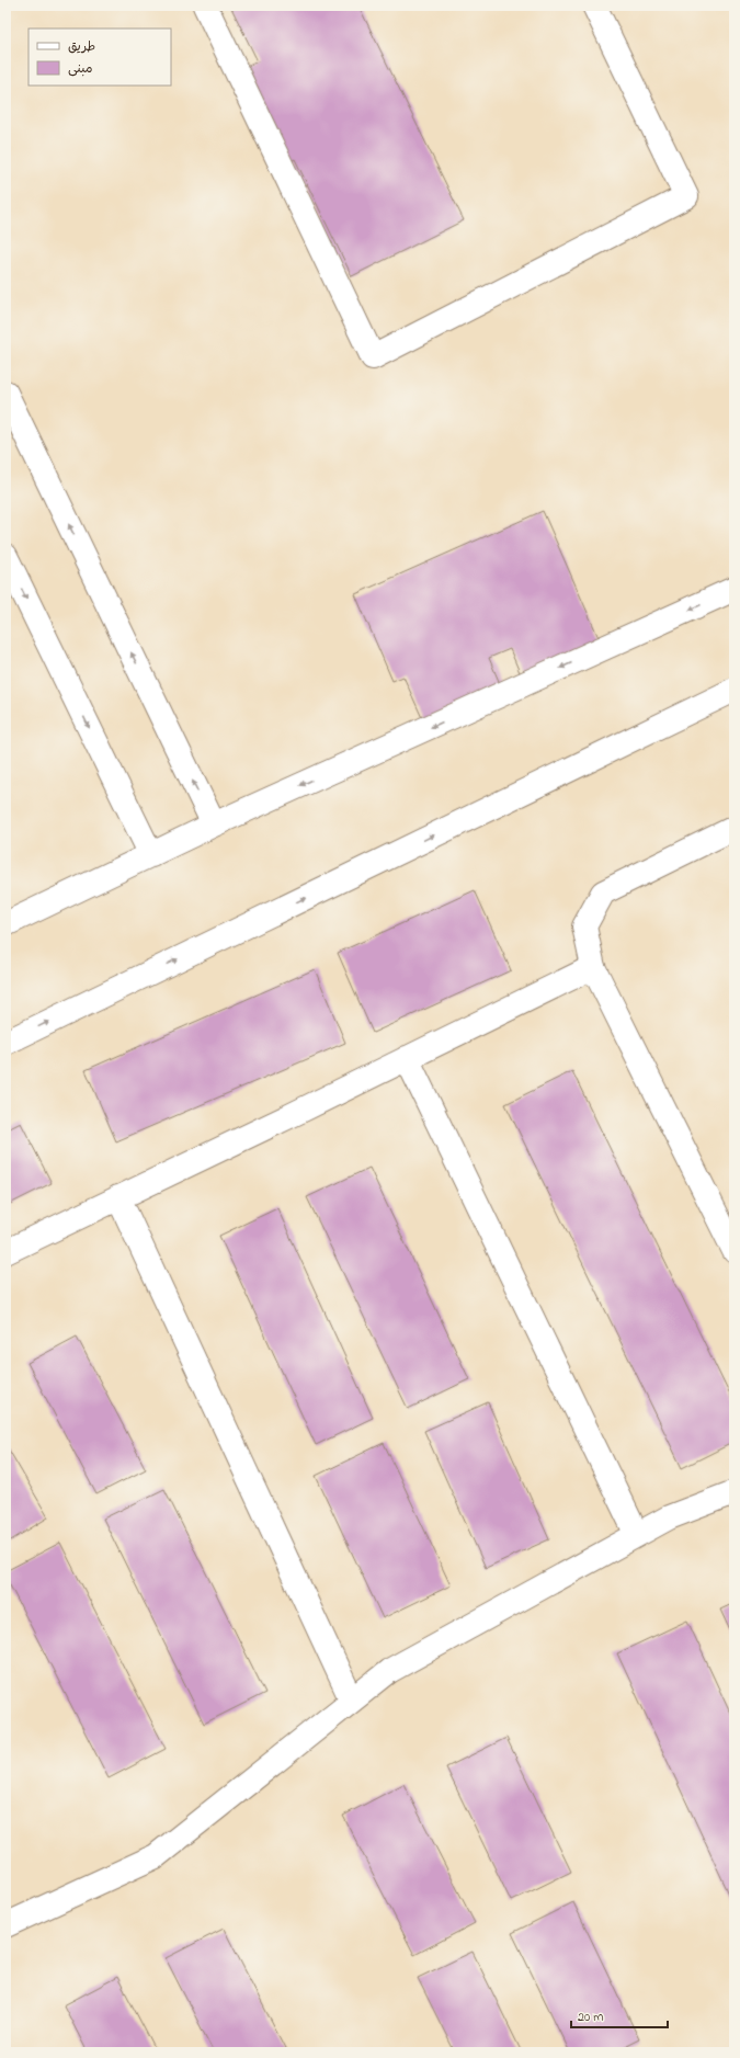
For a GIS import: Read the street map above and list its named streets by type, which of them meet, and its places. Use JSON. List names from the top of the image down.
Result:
{
  "legend": ["طريق", "مبنى"],
  "scale_bar": "20 m"
}
